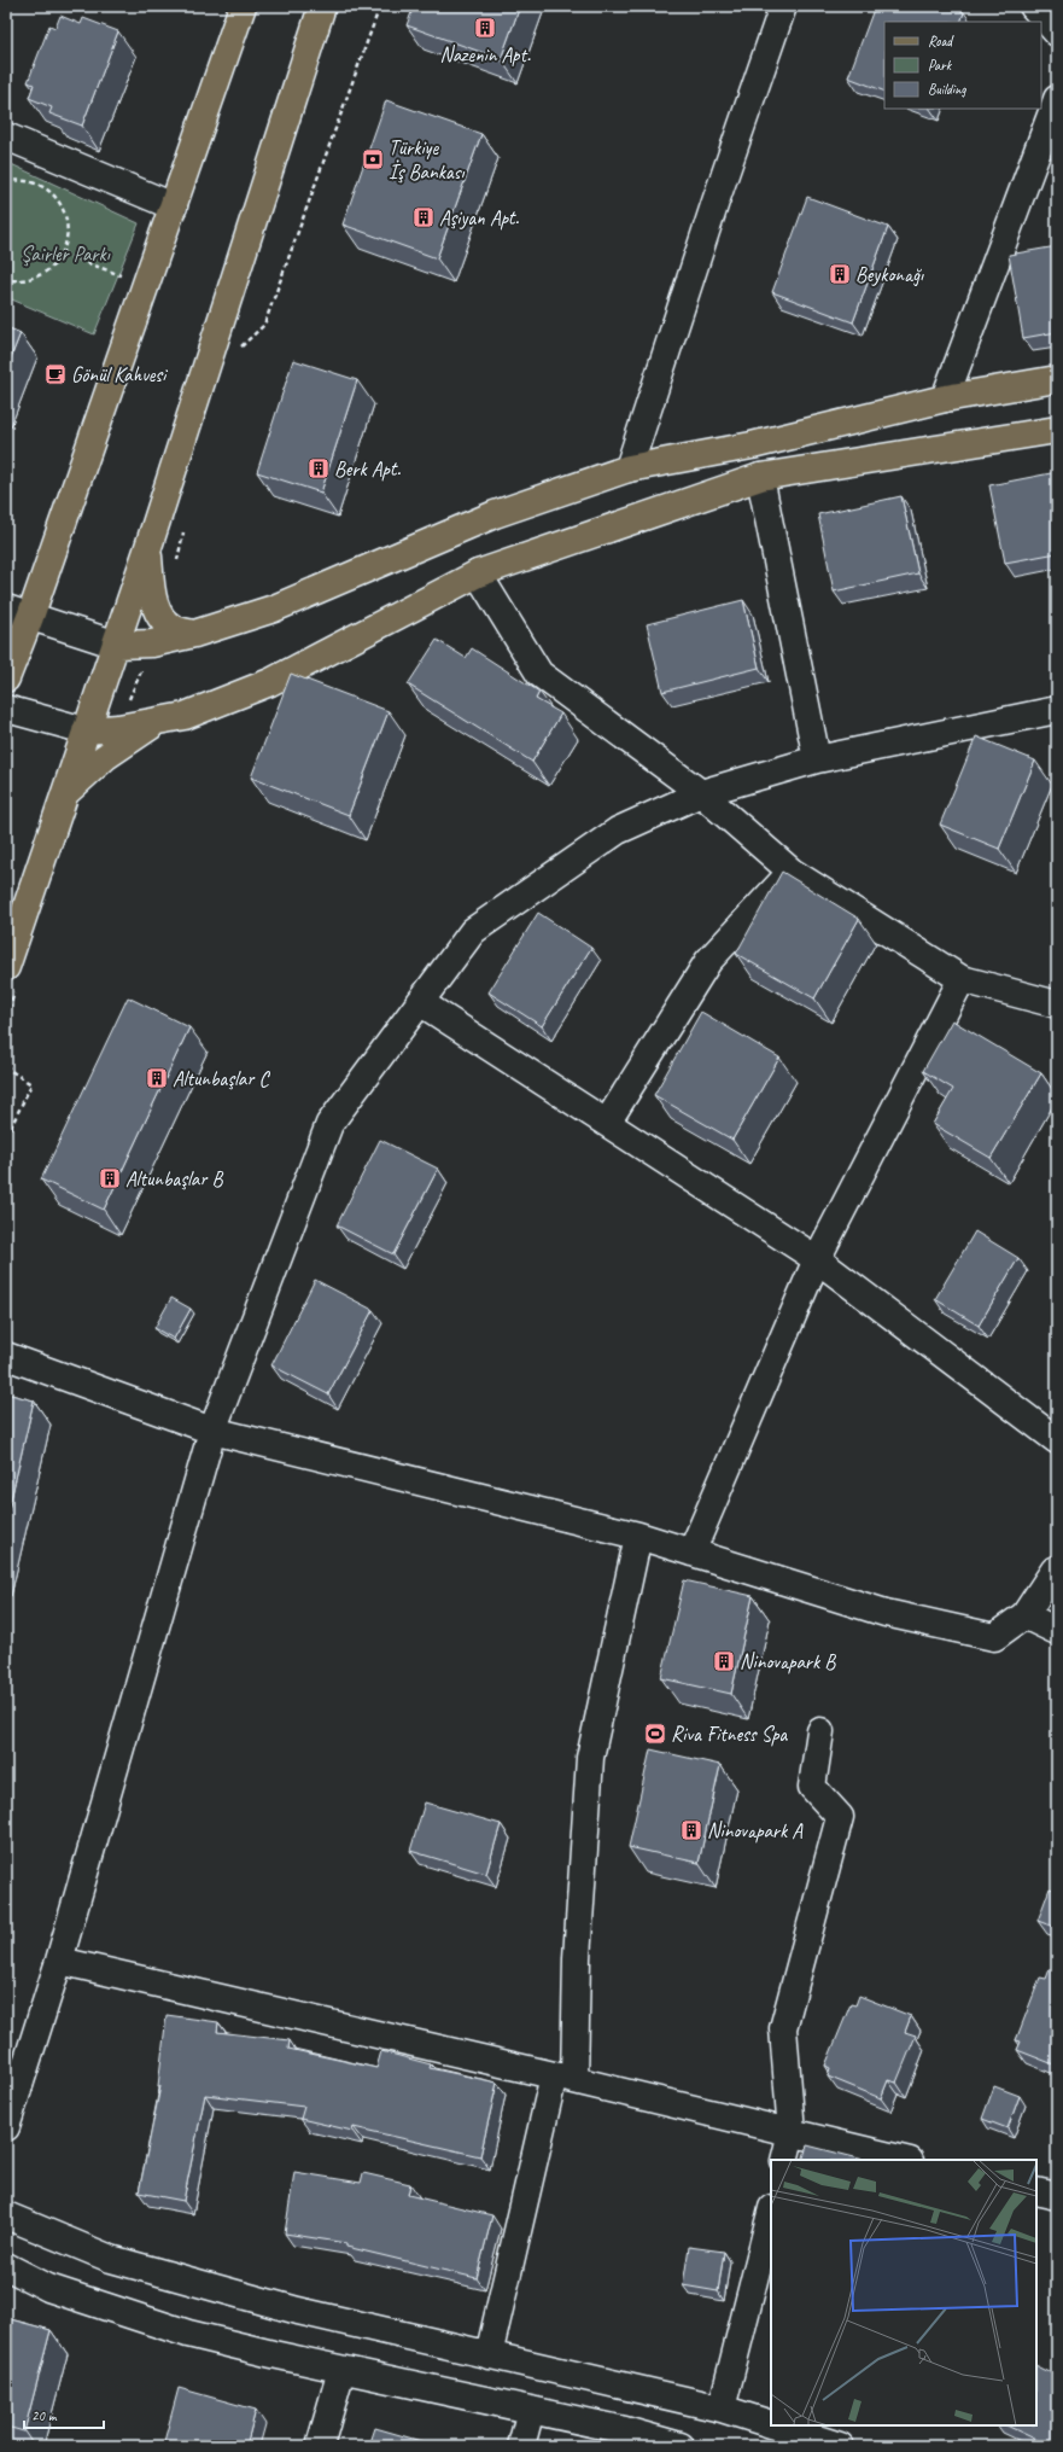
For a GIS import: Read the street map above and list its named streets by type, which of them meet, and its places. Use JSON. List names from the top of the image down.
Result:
{
  "parks": ["Şairler Parkı"],
  "places": {
    "building": [
      "Nazenin Apt.",
      "Aşiyan Apt.",
      "Beykonağı",
      "Berk Apt.",
      "Altunbaşlar C",
      "Altunbaşlar B",
      "Ninovapark B",
      "Ninovapark A"
    ],
    "bank": ["Türkiye İş Bankası"],
    "cafe": ["Gönül Kahvesi"],
    "sports": ["Riva Fitness Spa"]
  },
  "legend": ["Road", "Park", "Building"],
  "scale_bar": "20 m"
}
